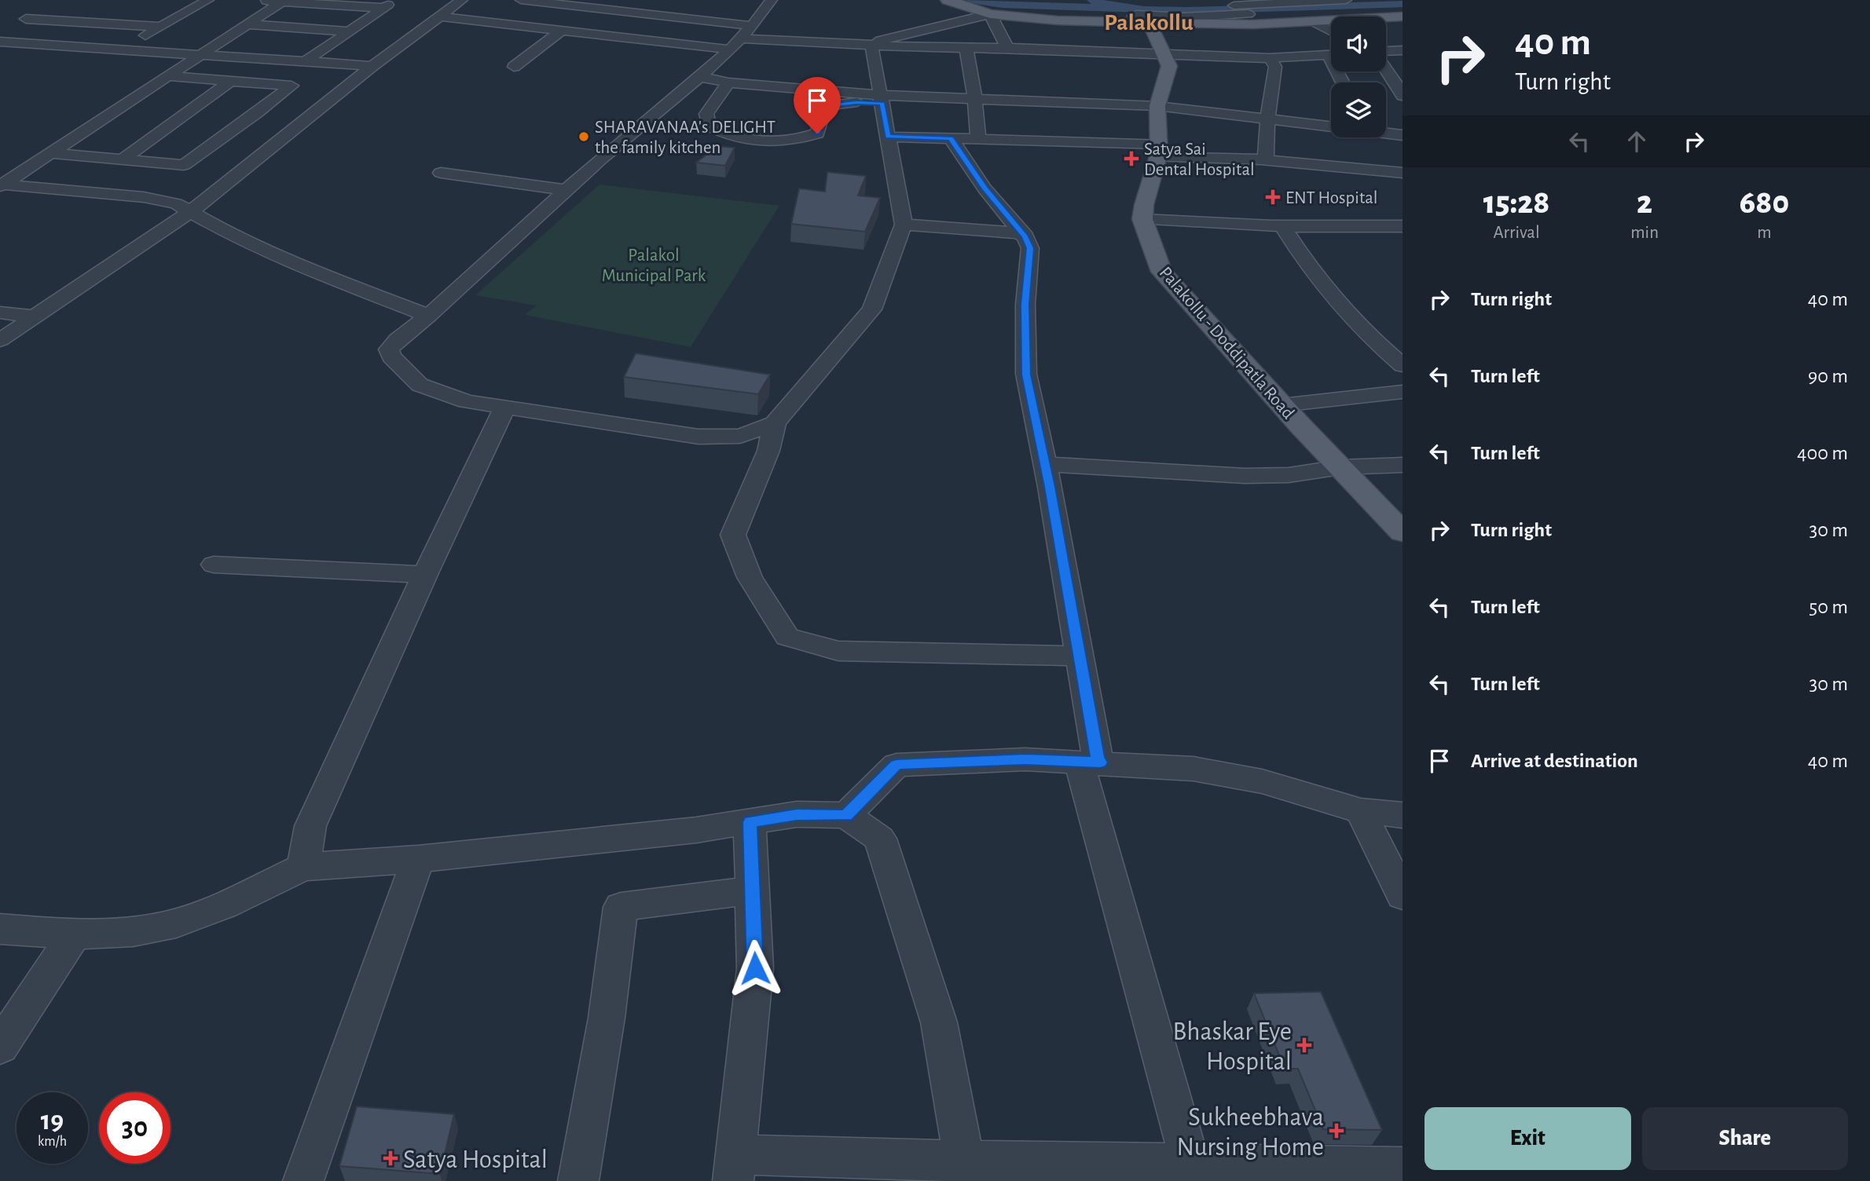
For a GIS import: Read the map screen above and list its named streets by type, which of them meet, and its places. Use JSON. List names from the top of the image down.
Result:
{
  "streets": {
    "main road": ["Palakollu - Doddipatla Road"]
  },
  "districts": ["Palakollu"],
  "parks": ["Palakol Municipal Park"],
  "places": {
    "other": ["SHARAVANAA's DELIGHT the family kitchen"],
    "health": [
      "Satya Sai Dental Hospital",
      "ENT Hospital",
      "Bhaskar Eye Hospital",
      "Sukheebhava Nursing Home",
      "Satya Hospital"
    ]
  },
  "page": {
    "turn": ["40 m", "Turn right"],
    "eta": [
      "15:28",
      "Arrival",
      "2",
      "min",
      "680",
      "m"
    ],
    "list": [
      {
        "name": "Turn right",
        "value": "40 m"
      },
      {
        "name": "Turn left",
        "value": "90 m"
      },
      {
        "name": "Turn left",
        "value": "400 m"
      },
      {
        "name": "Turn right",
        "value": "30 m"
      },
      {
        "name": "Turn left",
        "value": "50 m"
      },
      {
        "name": "Turn left",
        "value": "30 m"
      },
      {
        "name": "Arrive at destination",
        "value": "40 m"
      }
    ],
    "speed": "19 km/h",
    "limit": "30",
    "buttons": ["Exit", "Share"]
  }
}
